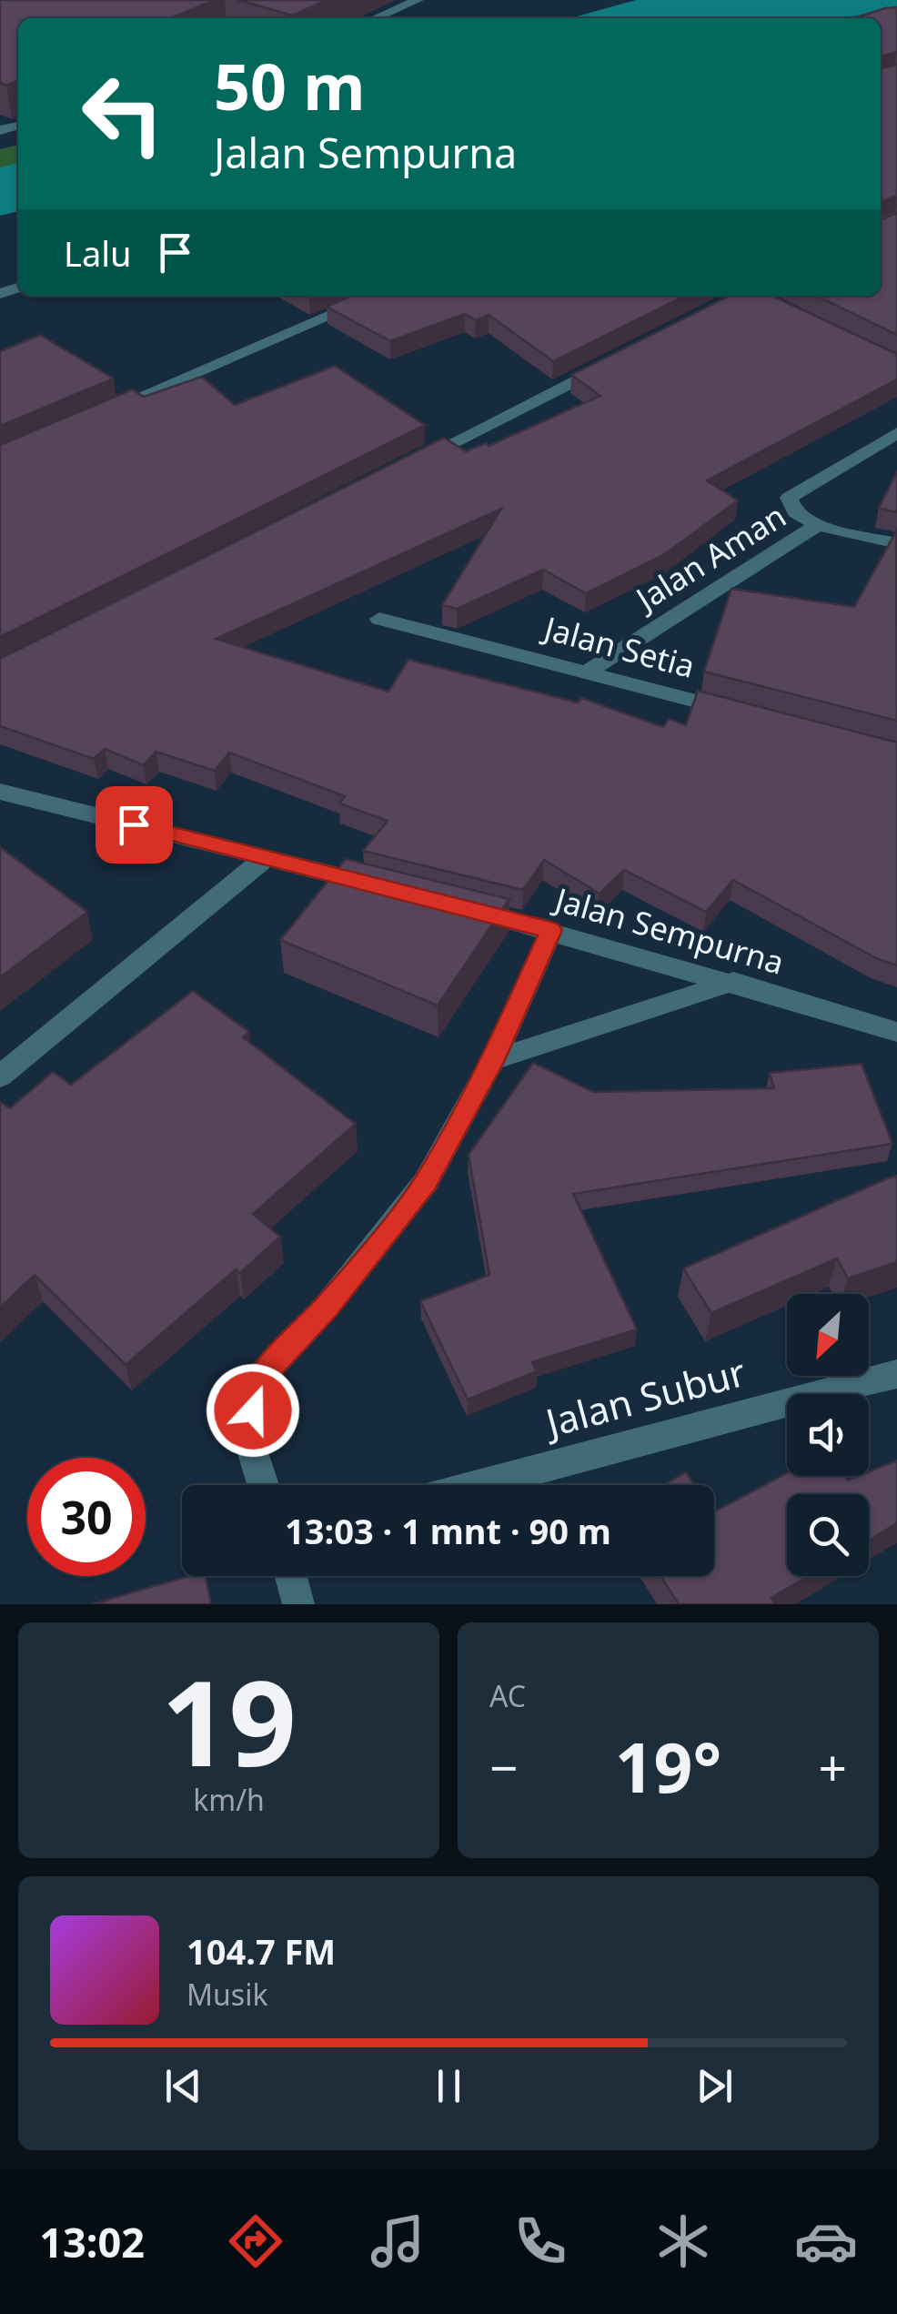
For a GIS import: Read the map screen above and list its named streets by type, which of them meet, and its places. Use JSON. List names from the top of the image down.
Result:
{
  "streets": {
    "street": [
      "Jalan Aman",
      "Jalan Setia",
      "Jalan Sempurna",
      "Jalan Subur"
    ]
  },
  "crossings": [
    ["Jalan Aman", "Jalan Setia"]
  ],
  "north": "bottom left",
  "page": {
    "turn": ["50 m", "Jalan Sempurna"],
    "then": "Lalu",
    "limit": "30",
    "trip": "13:03 · 1 mnt · 90 m",
    "tile": [
      ["19", "km/h"],
      "AC"
    ],
    "heat": ["−", "19°", "+"],
    "song": ["104.7 FM", "Musik"],
    "tabs": "13:02"
  }
}
